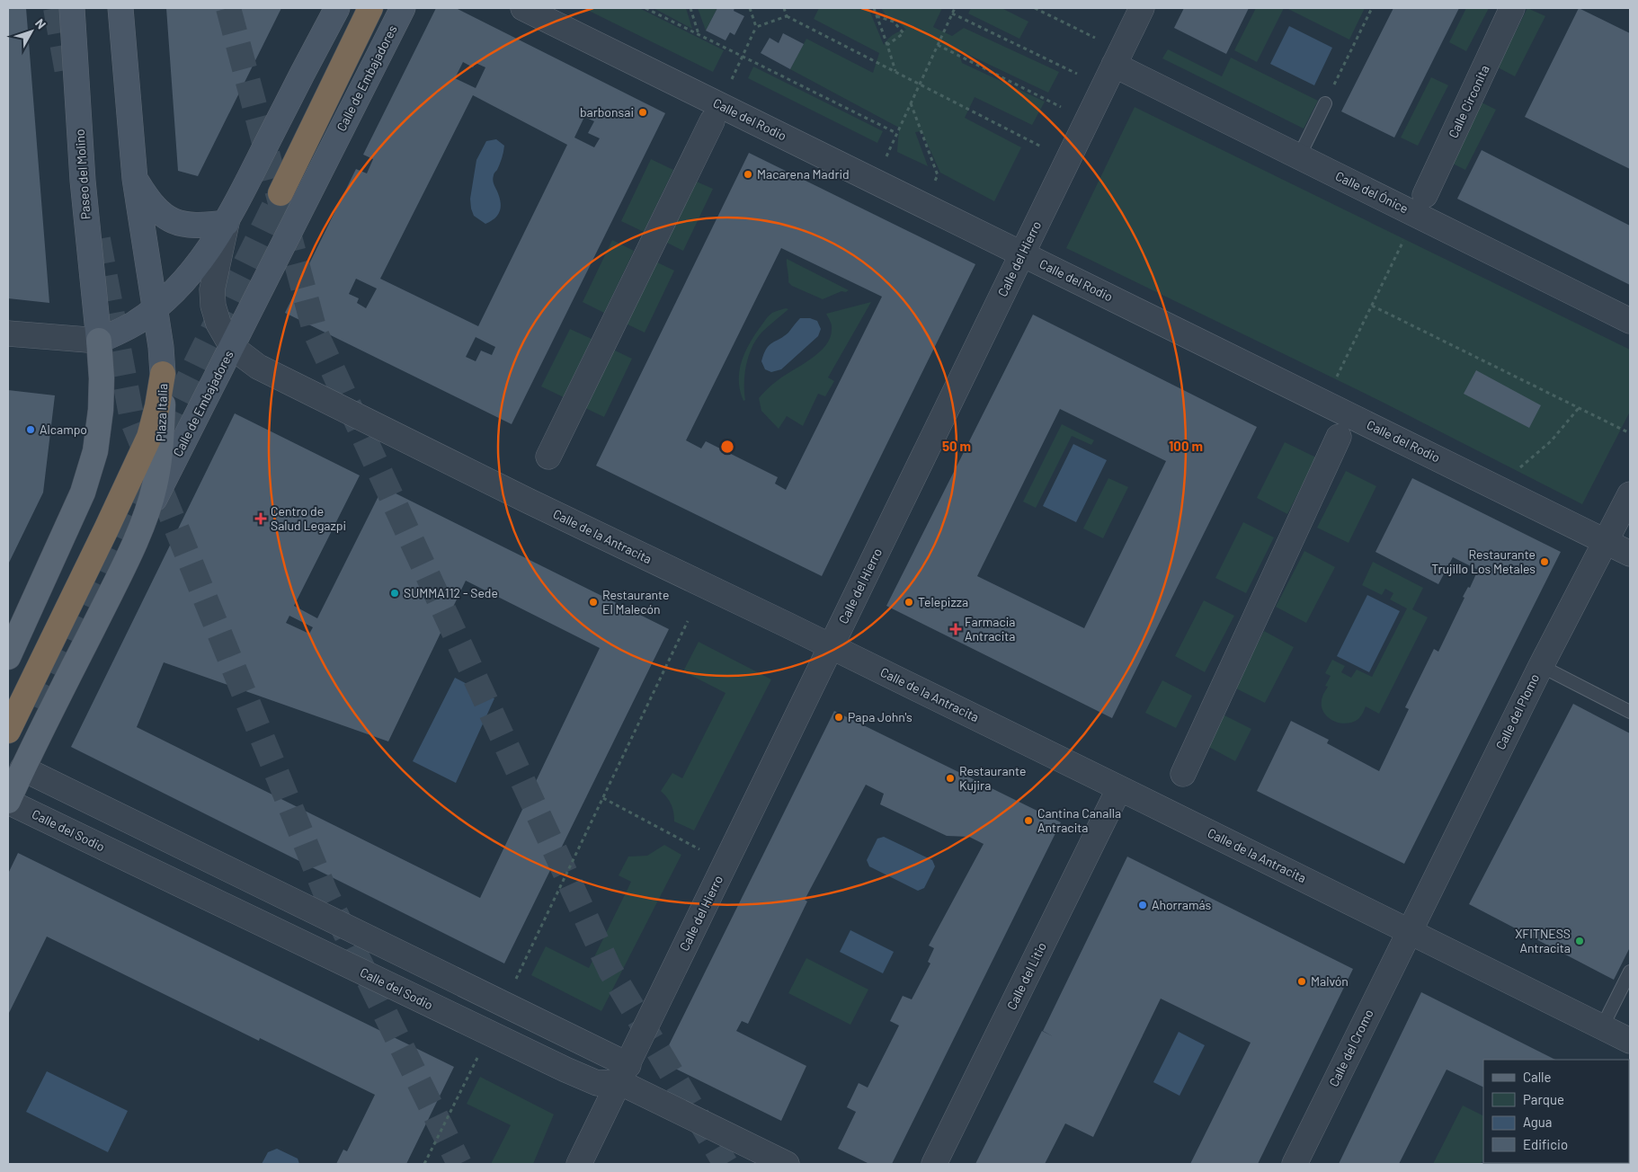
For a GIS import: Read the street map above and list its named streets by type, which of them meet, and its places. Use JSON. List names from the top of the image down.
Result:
{
  "streets": {
    "main road": ["Calle de Embajadores", "Paseo del Molino", "Plaza Italia"],
    "street": [
      "Calle Circonita",
      "Calle del Rodio",
      "Calle del Ónice",
      "Calle del Hierro",
      "Calle de la Antracita",
      "Calle del Plomo",
      "Calle del Sodio",
      "Calle del Litio",
      "Calle del Cromo"
    ]
  },
  "crossings": [
    ["Calle de Embajadores", "Plaza Italia"],
    ["Calle de Embajadores", "Calle de la Antracita"],
    ["Calle de Embajadores", "Calle del Sodio"],
    ["Calle del Rodio", "Calle del Hierro"],
    ["Calle del Rodio", "Calle del Plomo"],
    ["Calle del Ónice", "Calle del Hierro"],
    ["Calle del Hierro", "Calle de la Antracita"],
    ["Calle del Hierro", "Calle del Sodio"],
    ["Calle de la Antracita", "Calle del Plomo"],
    ["Calle de la Antracita", "Calle del Litio"],
    ["Calle de la Antracita", "Calle del Cromo"],
    ["Calle del Plomo", "Calle del Cromo"]
  ],
  "places": {
    "other": [
      "barbonsai",
      "Macarena Madrid",
      "Alcampo",
      "Restaurante Trujillo Los Metales",
      "SUMMA112 - Sede",
      "Restaurante El Malecón",
      "Telepizza",
      "Papa John's",
      "Restaurante Kujira",
      "Cantina Canalla Antracita",
      "Ahorramás",
      "XFITNESS Antracita",
      "Malvón"
    ],
    "health": ["Centro de Salud Legazpi", "Farmacia Antracita"]
  },
  "legend": [
    "Calle",
    "Parque",
    "Agua",
    "Edificio"
  ],
  "north": "top right",
  "rings": ["50 m", "100 m"]
}
